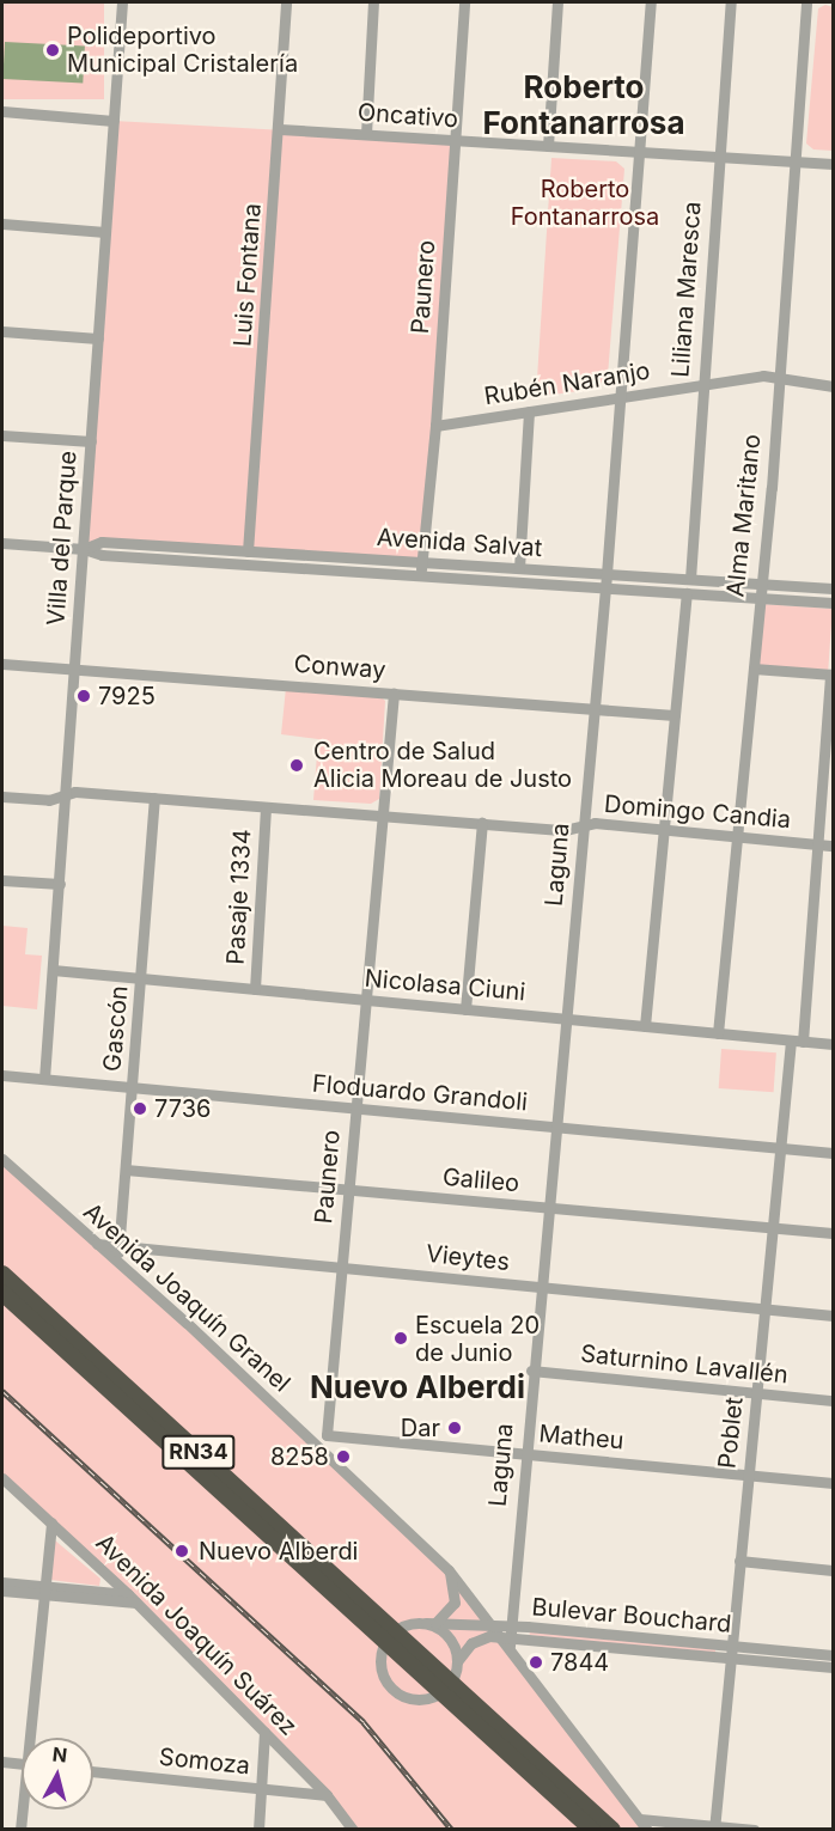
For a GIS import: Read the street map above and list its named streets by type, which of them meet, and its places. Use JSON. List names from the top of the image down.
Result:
{
  "streets": {
    "highway": ["RN34"],
    "street": [
      "Oncativo",
      "Luis Fontana",
      "Paunero",
      "Liliana Maresca",
      "Rubén Naranjo",
      "Alma Maritano",
      "Villa del Parque",
      "Avenida Salvat",
      "Conway",
      "Domingo Candia",
      "Laguna",
      "Pasaje 1334",
      "Nicolasa Ciuni",
      "Gascón",
      "Floduardo Grandoli",
      "Galileo",
      "Vieytes",
      "Avenida Joaquín Granel",
      "Saturnino Lavallén",
      "Poblet",
      "Matheu",
      "Bulevar Bouchard",
      "Avenida Joaquín Suárez",
      "Somoza"
    ]
  },
  "crossings": [
    ["Oncativo", "Luis Fontana"],
    ["Oncativo", "Paunero"],
    ["Oncativo", "Liliana Maresca"],
    ["Oncativo", "Alma Maritano"],
    ["Oncativo", "Laguna"],
    ["Luis Fontana", "Avenida Salvat"],
    ["Paunero", "Rubén Naranjo"],
    ["Paunero", "Avenida Salvat"],
    ["Paunero", "Conway"],
    ["Paunero", "Domingo Candia"],
    ["Paunero", "Nicolasa Ciuni"],
    ["Paunero", "Floduardo Grandoli"],
    ["Paunero", "Galileo"],
    ["Paunero", "Vieytes"],
    ["Paunero", "Matheu"],
    ["Liliana Maresca", "Rubén Naranjo"],
    ["Liliana Maresca", "Avenida Salvat"],
    ["Rubén Naranjo", "Alma Maritano"],
    ["Rubén Naranjo", "Laguna"],
    ["Alma Maritano", "Avenida Salvat"],
    ["Alma Maritano", "Domingo Candia"],
    ["Alma Maritano", "Nicolasa Ciuni"],
    ["Villa del Parque", "Avenida Salvat"],
    ["Villa del Parque", "Conway"],
    ["Villa del Parque", "Domingo Candia"],
    ["Villa del Parque", "Nicolasa Ciuni"],
    ["Villa del Parque", "Floduardo Grandoli"],
    ["Avenida Salvat", "Laguna"],
    ["Conway", "Laguna"],
    ["Domingo Candia", "Laguna"],
    ["Domingo Candia", "Pasaje 1334"],
    ["Domingo Candia", "Gascón"],
    ["Domingo Candia", "Poblet"],
    ["Laguna", "Nicolasa Ciuni"],
    ["Laguna", "Floduardo Grandoli"],
    ["Laguna", "Galileo"],
    ["Laguna", "Vieytes"],
    ["Laguna", "Avenida Joaquín Granel"],
    ["Laguna", "Saturnino Lavallén"],
    ["Laguna", "Matheu"],
    ["Laguna", "Bulevar Bouchard"],
    ["Pasaje 1334", "Nicolasa Ciuni"],
    ["Nicolasa Ciuni", "Gascón"],
    ["Nicolasa Ciuni", "Poblet"],
    ["Gascón", "Floduardo Grandoli"],
    ["Gascón", "Galileo"],
    ["Gascón", "Vieytes"],
    ["Gascón", "Avenida Joaquín Granel"],
    ["Floduardo Grandoli", "Poblet"],
    ["Galileo", "Poblet"],
    ["Vieytes", "Avenida Joaquín Granel"],
    ["Vieytes", "Poblet"],
    ["Avenida Joaquín Granel", "Bulevar Bouchard"],
    ["Saturnino Lavallén", "Poblet"],
    ["Poblet", "Matheu"],
    ["Poblet", "Bulevar Bouchard"],
    ["Avenida Joaquín Suárez", "Somoza"]
  ],
  "districts": ["Roberto Fontanarrosa", "Nuevo Alberdi"],
  "parks": ["Roberto Fontanarrosa"],
  "places": [
    "Polideportivo Municipal Cristalería",
    "7925",
    "Centro de Salud Alicia Moreau de Justo",
    "7736",
    "Escuela 20 de Junio",
    "Dar",
    "8258",
    "Nuevo Alberdi",
    "7844"
  ],
  "north": "top"
}
